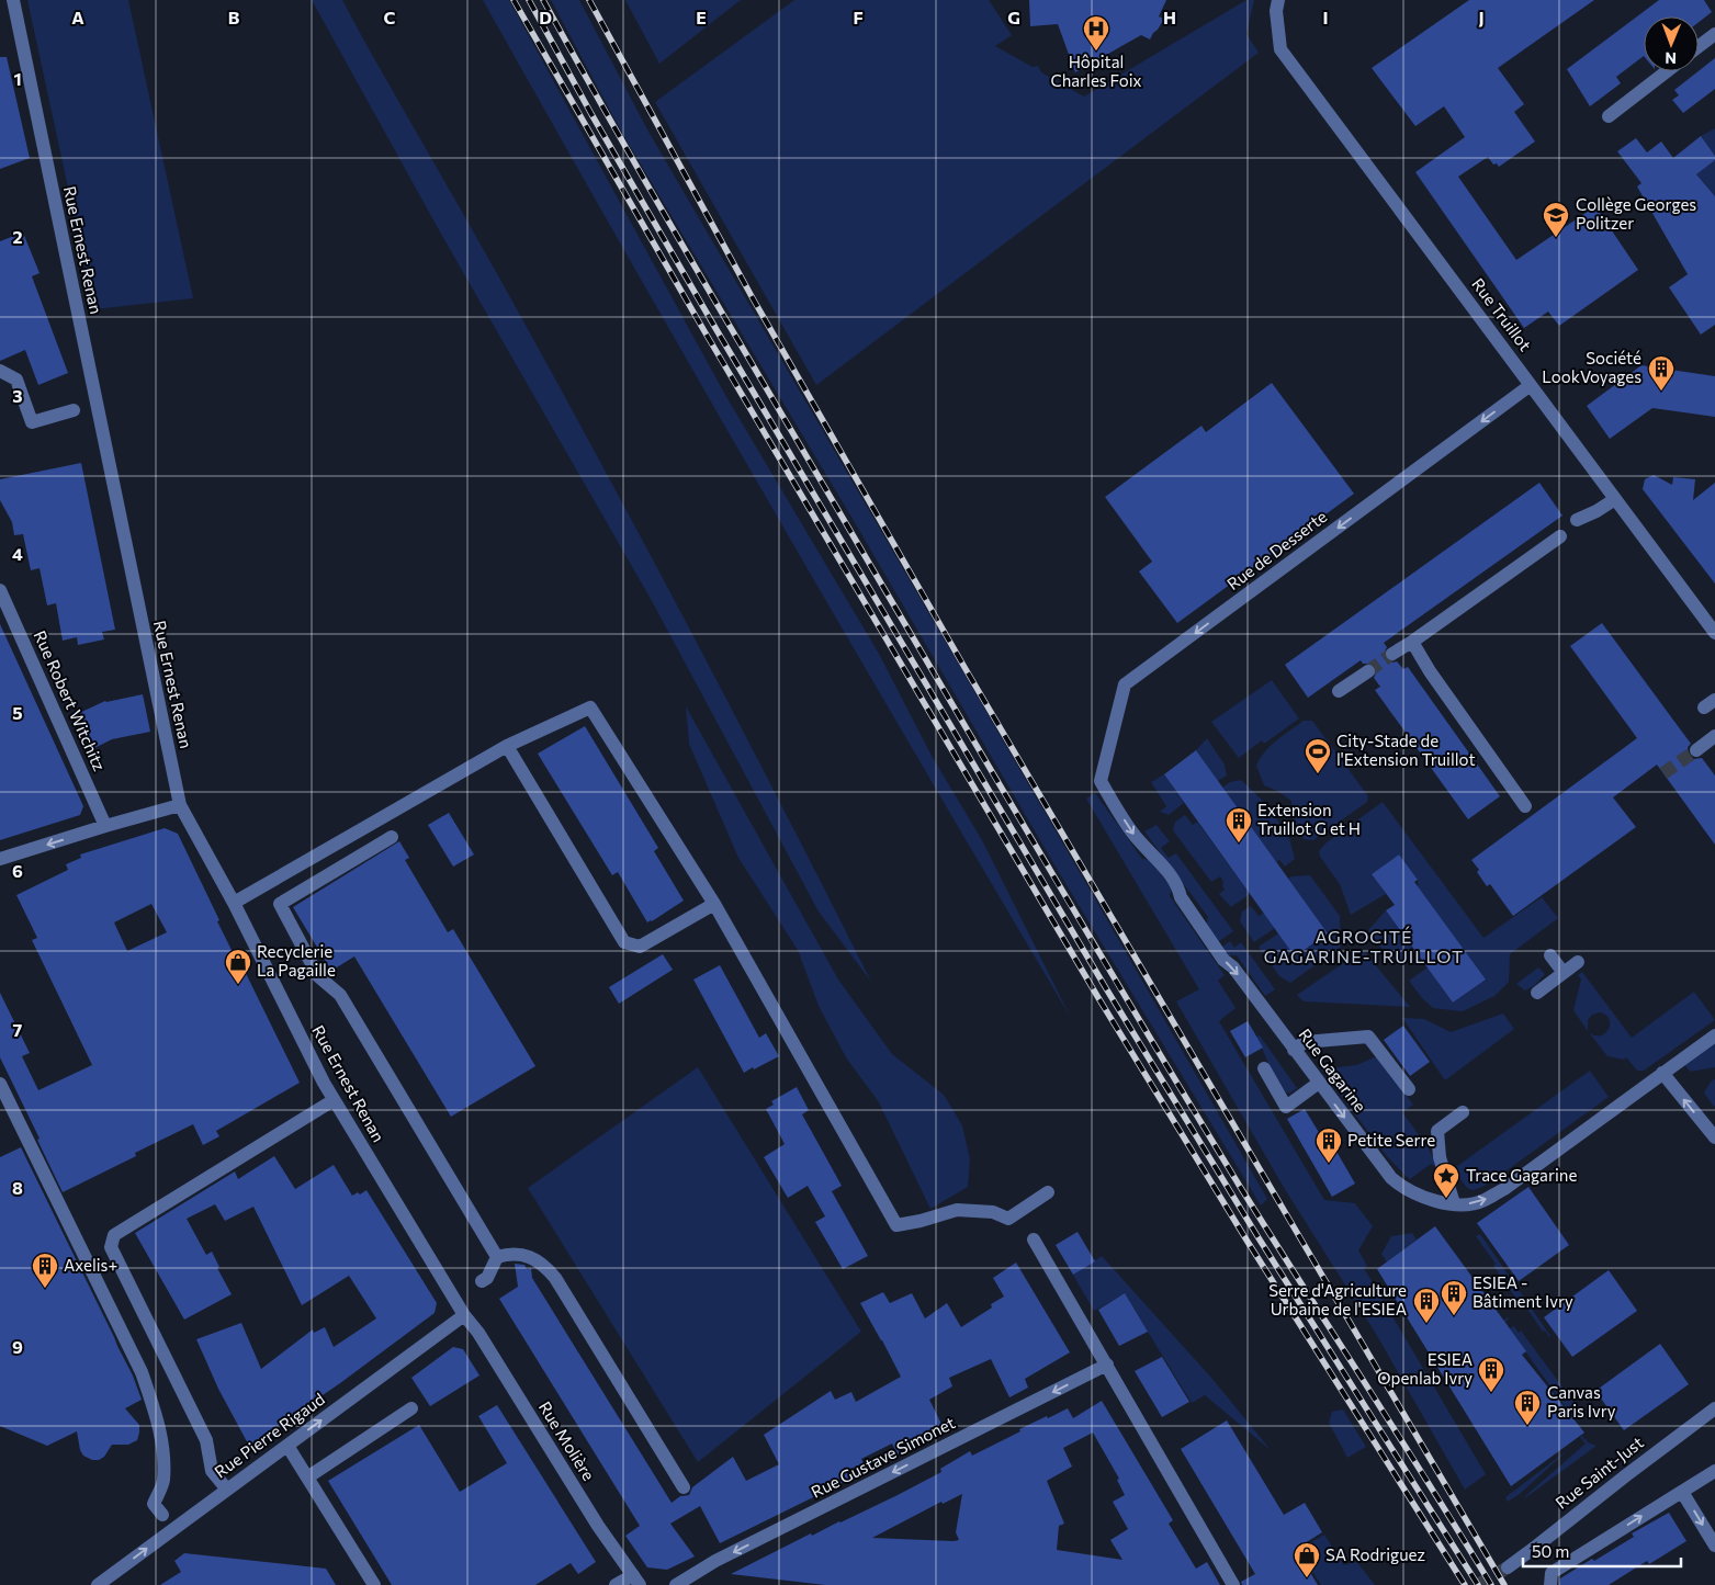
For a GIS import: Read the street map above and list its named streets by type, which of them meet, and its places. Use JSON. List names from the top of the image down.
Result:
{
  "streets": {
    "street": [
      "Rue Ernest Renan",
      "Rue Truillot",
      "Rue de Desserte",
      "Rue Robert Witchitz",
      "Rue Gagarine",
      "Rue Pierre Rigaud",
      "Rue Molière",
      "Rue Gustave Simonet",
      "Rue Saint-Just"
    ]
  },
  "crossings": [
    ["Rue Ernest Renan", "Rue Pierre Rigaud"],
    ["Rue Ernest Renan", "Rue Molière"],
    ["Rue Truillot", "Rue de Desserte"],
    ["Rue de Desserte", "Rue Gagarine"],
    ["Rue Pierre Rigaud", "Rue Molière"]
  ],
  "one_way": ["Rue de Desserte", "Rue Gustave Simonet"],
  "districts": ["AGROCITÉ GAGARINE-TRUILLOT"],
  "places": {
    "hospital": ["Hôpital Charles Foix"],
    "school or university": ["Collège Georges Politzer"],
    "building": [
      "Société LookVoyages",
      "Extension Truillot G et H",
      "Petite Serre",
      "Axelis+",
      "ESIEA - Bâtiment Ivry",
      "Serre d'Agriculture Urbaine de l'ESIEA",
      "ESIEA Openlab Ivry",
      "Canvas Paris Ivry"
    ],
    "sports": ["City-Stade de l'Extension Truillot"],
    "shop": ["Recyclerie La Pagaille", "SA Rodriguez"],
    "place": ["Trace Gagarine"]
  },
  "scale_bar": "50 m",
  "north": "bottom",
  "grid": {
    "columns": [
      "A",
      "B",
      "C",
      "D",
      "E",
      "F",
      "G",
      "H",
      "I",
      "J"
    ],
    "rows": [
      "1",
      "2",
      "3",
      "4",
      "5",
      "6",
      "7",
      "8",
      "9"
    ]
  }
}
